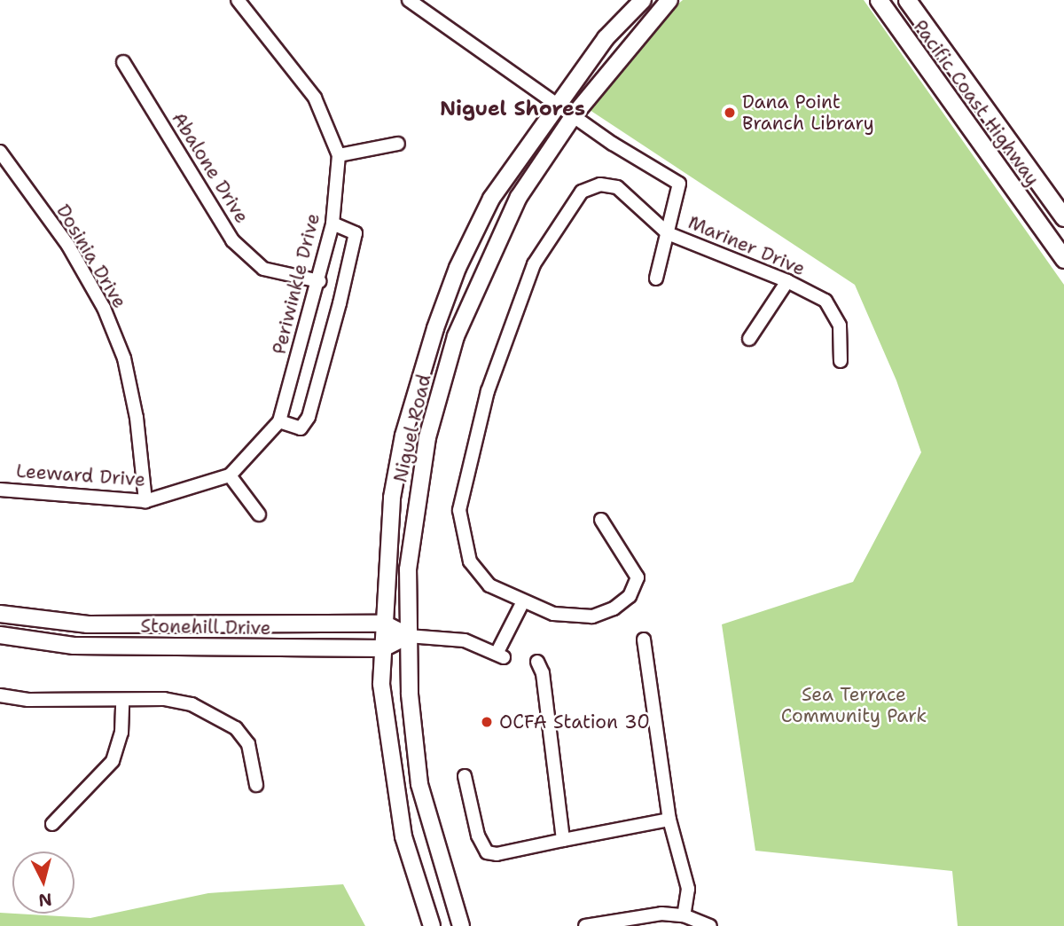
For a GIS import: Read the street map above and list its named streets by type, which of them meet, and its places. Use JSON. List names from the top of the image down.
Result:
{
  "streets": {
    "highway": ["Pacific Coast Highway"],
    "main road": ["Niguel Road", "Stonehill Drive"],
    "street": [
      "Abalone Drive",
      "Mariner Drive",
      "Dosinia Drive",
      "Periwinkle Drive",
      "Leeward Drive"
    ]
  },
  "crossings": [
    ["Abalone Drive", "Periwinkle Drive"],
    ["Mariner Drive", "Niguel Road"],
    ["Dosinia Drive", "Leeward Drive"],
    ["Periwinkle Drive", "Leeward Drive"],
    ["Niguel Road", "Stonehill Drive"]
  ],
  "districts": ["Niguel Shores"],
  "parks": ["Sea Terrace Community Park"],
  "places": ["Dana Point Branch Library", "OCFA Station 30"],
  "north": "bottom"
}
